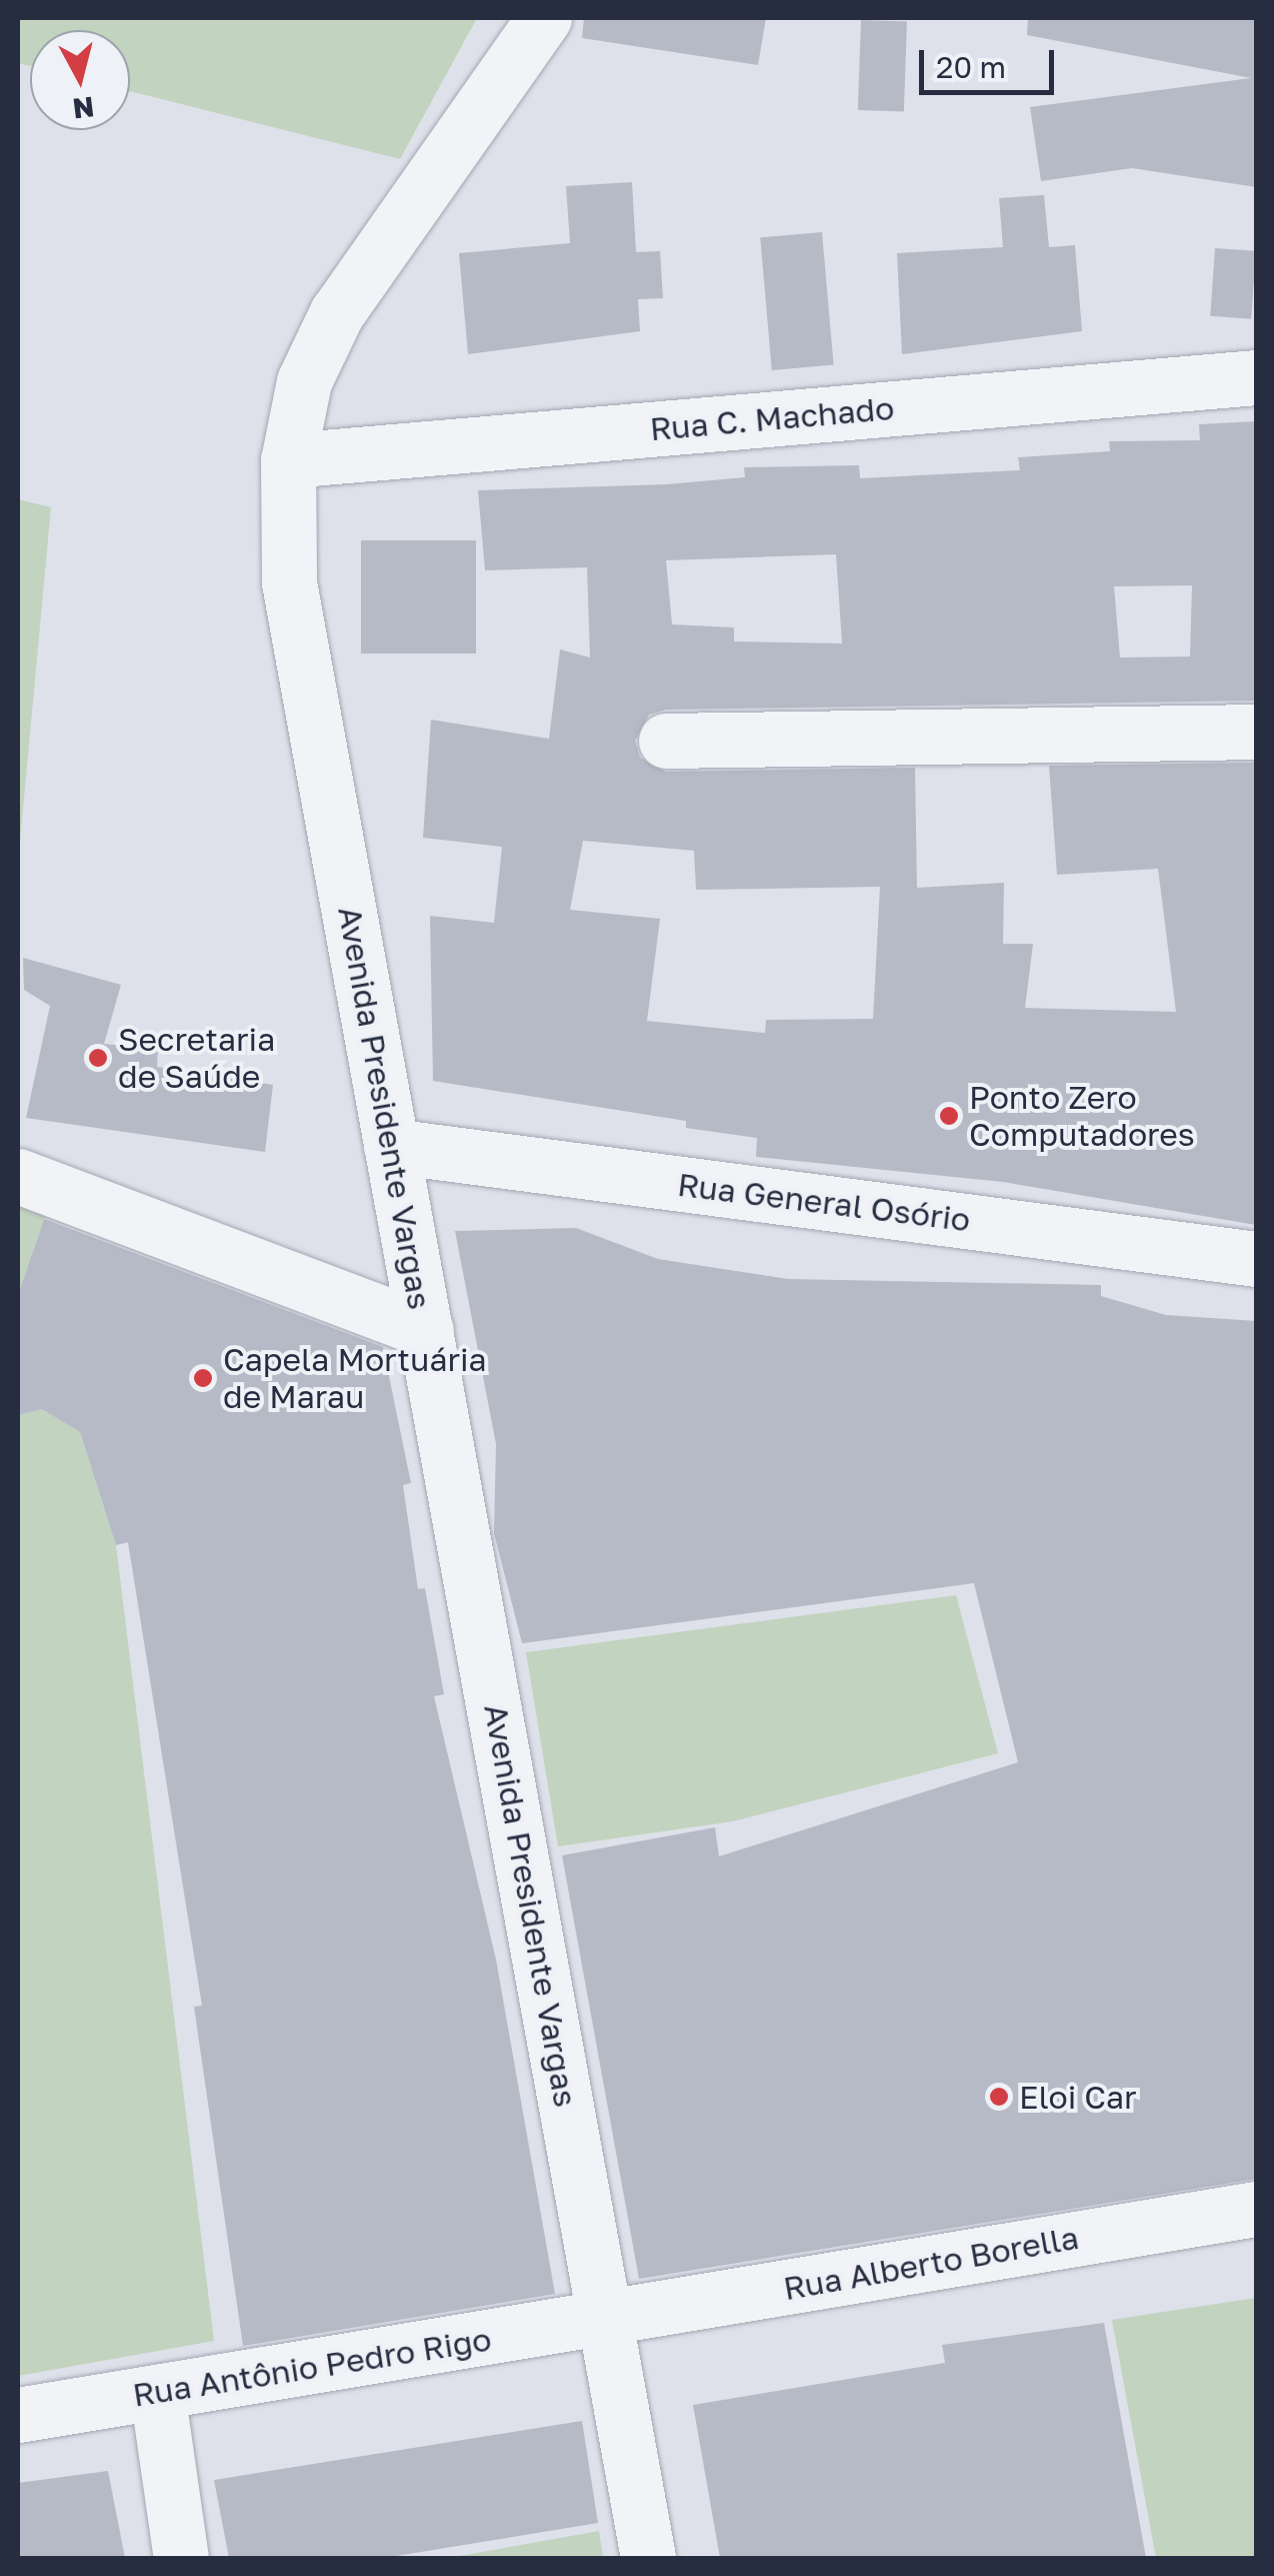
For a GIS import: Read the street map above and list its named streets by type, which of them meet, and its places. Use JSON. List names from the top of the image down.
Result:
{
  "streets": {
    "street": [
      "Rua C. Machado",
      "Avenida Presidente Vargas",
      "Rua General Osório",
      "Rua Alberto Borella",
      "Rua Antônio Pedro Rigo"
    ]
  },
  "crossings": [
    ["Rua C. Machado", "Avenida Presidente Vargas"],
    ["Avenida Presidente Vargas", "Rua General Osório"],
    ["Avenida Presidente Vargas", "Rua Alberto Borella"],
    ["Avenida Presidente Vargas", "Rua Antônio Pedro Rigo"],
    ["Rua Alberto Borella", "Rua Antônio Pedro Rigo"]
  ],
  "places": [
    "Secretaria de Saúde",
    "Ponto Zero Computadores",
    "Capela Mortuária de Marau",
    "Eloi Car"
  ],
  "scale_bar": "20 m",
  "north": "bottom"
}
